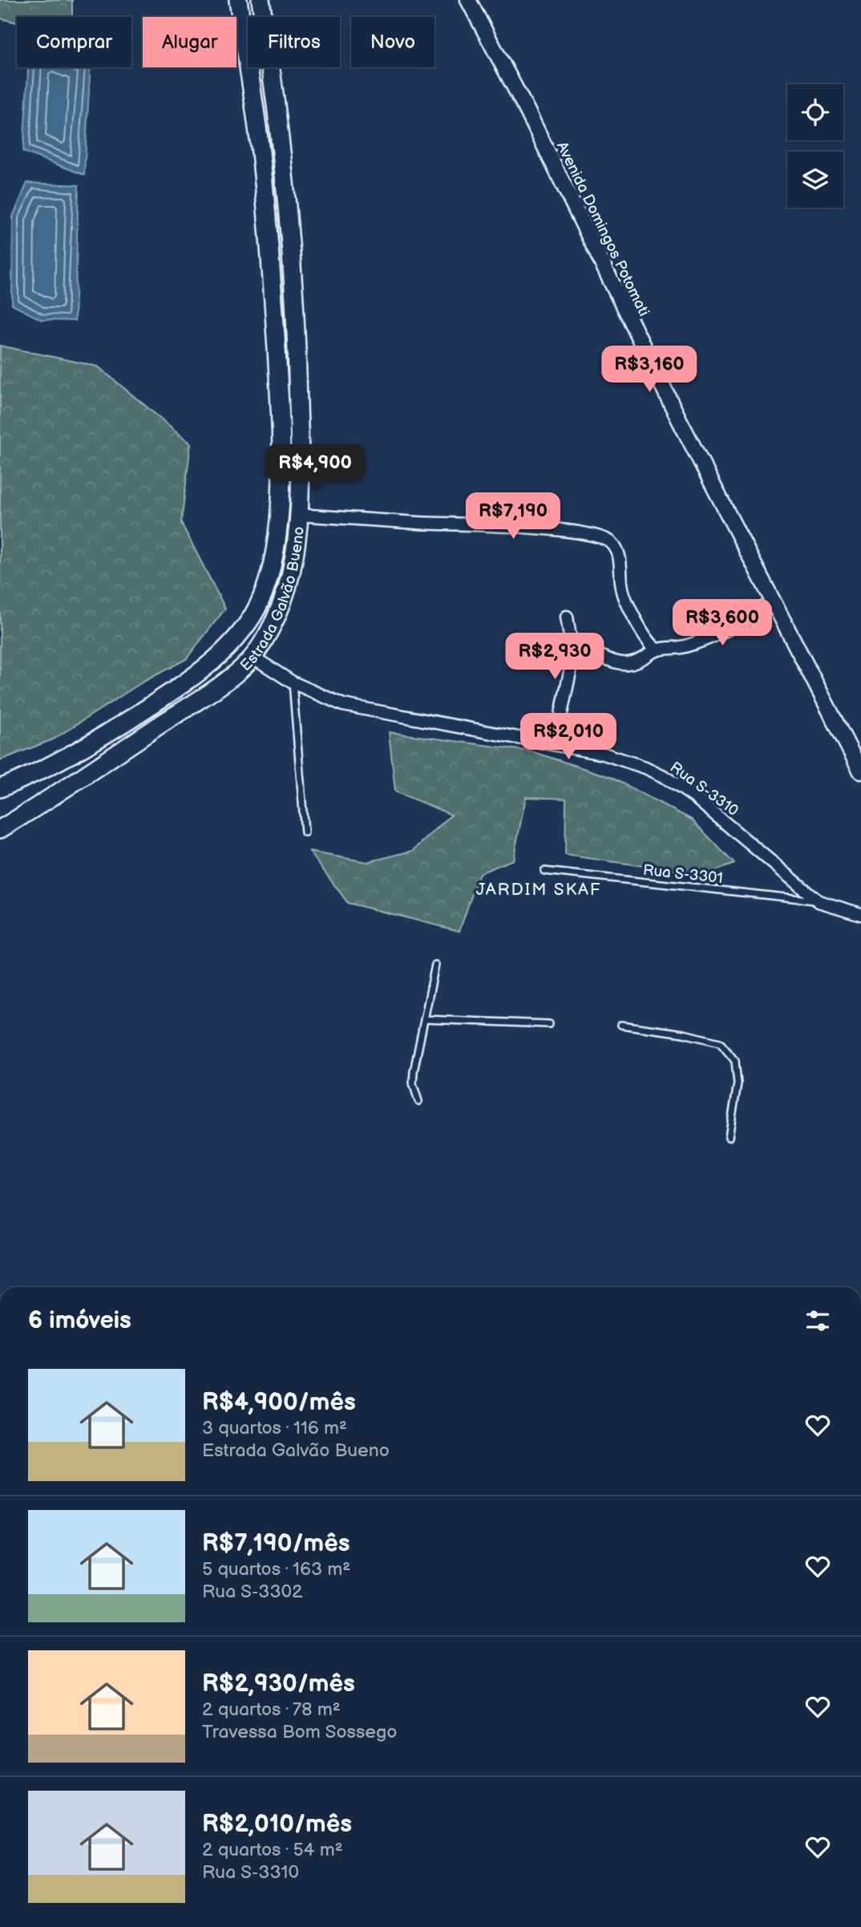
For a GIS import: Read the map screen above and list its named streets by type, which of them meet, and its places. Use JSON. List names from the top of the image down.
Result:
{
  "streets": {
    "main road": ["Estrada Galvão Bueno"],
    "street": ["Avenida Domingos Potomati", "Rua S-3310"],
    "lane": ["Rua S-3301"]
  },
  "crossings": [
    ["Estrada Galvão Bueno", "Rua S-3310"],
    ["Rua S-3310", "Rua S-3301"]
  ],
  "districts": ["JARDIM SKAF"],
  "page": {
    "chip": [
      "Comprar",
      "Alugar",
      "Filtros",
      "Novo"
    ],
    "price": [
      "R$3,160",
      "R$4,900",
      "R$7,190",
      "R$3,600",
      "R$2,930",
      "R$2,010"
    ],
    "heading": "6 imóveis",
    "list": [
      {
        "name": "R$4,900/mês",
        "note": "3 quartos · 116 m² · Estrada Galvão Bueno"
      },
      {
        "name": "R$7,190/mês",
        "note": "5 quartos · 163 m² · Rua S-3302"
      },
      {
        "name": "R$2,930/mês",
        "note": "2 quartos · 78 m² · Travessa Bom Sossego"
      },
      {
        "name": "R$2,010/mês",
        "note": "2 quartos · 54 m² · Rua S-3310"
      }
    ]
  }
}
